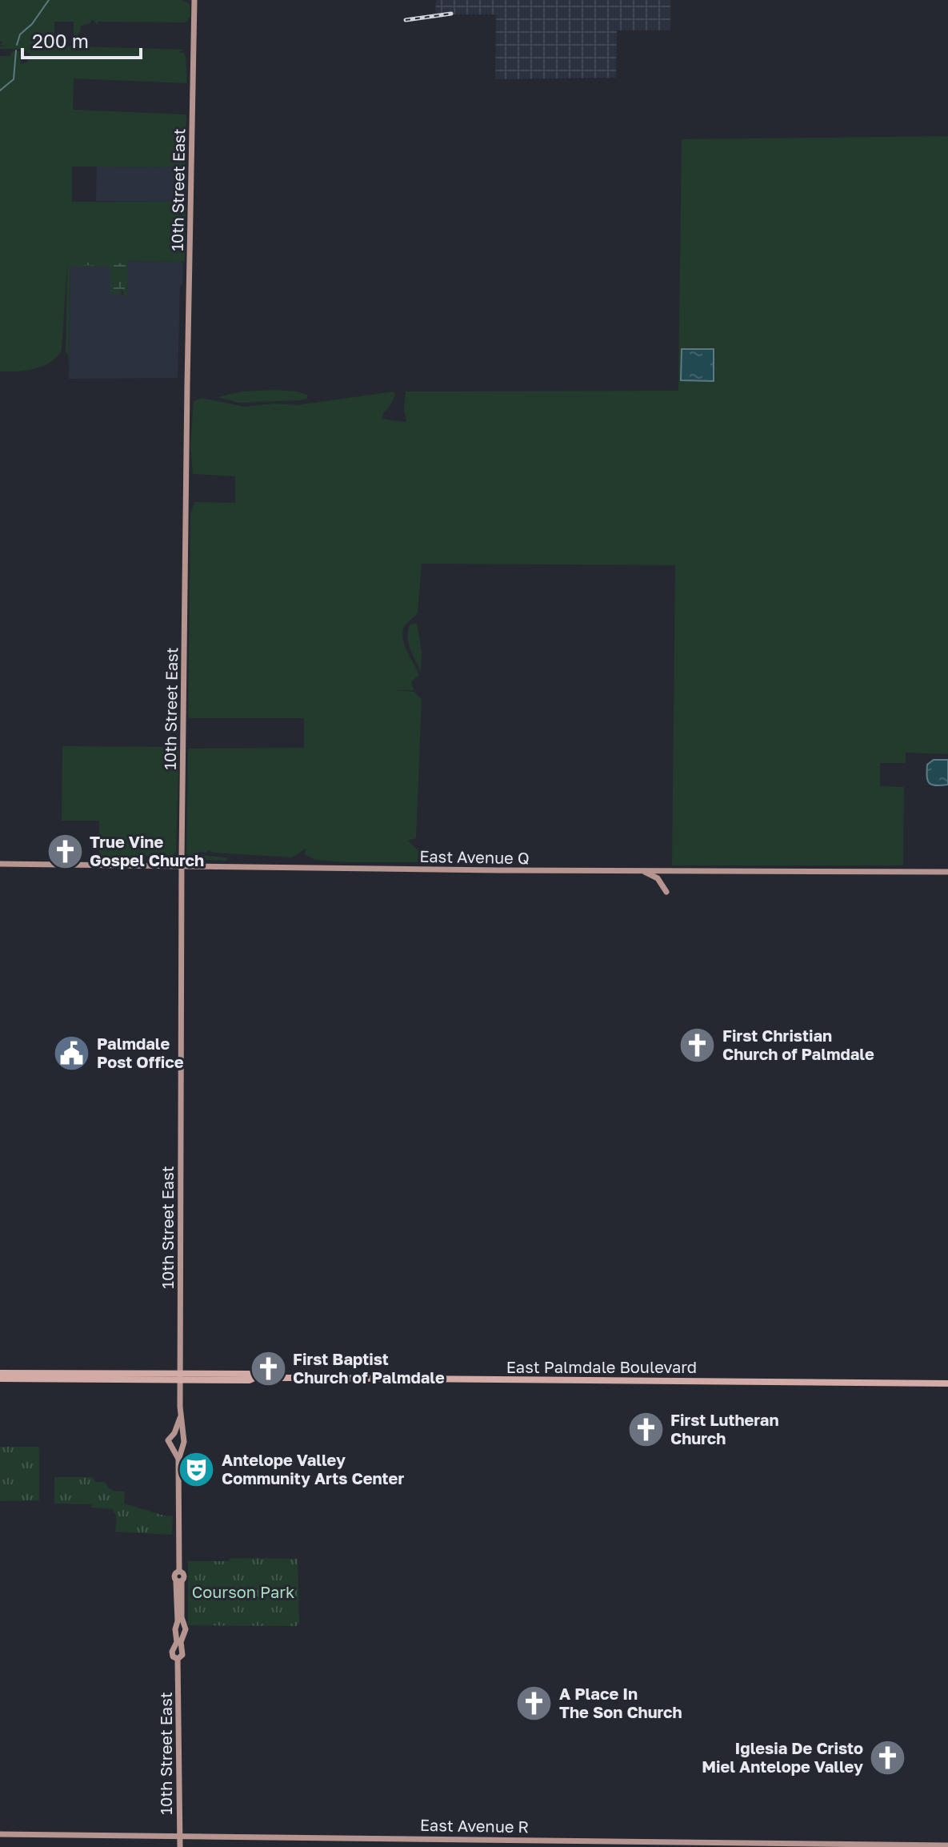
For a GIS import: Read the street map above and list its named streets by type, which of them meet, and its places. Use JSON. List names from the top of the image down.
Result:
{
  "streets": {
    "highway": ["East Palmdale Boulevard"],
    "main road": ["10th Street East", "East Avenue Q", "East Avenue R"]
  },
  "crossings": [
    ["10th Street East", "East Avenue Q"],
    ["10th Street East", "East Palmdale Boulevard"],
    ["10th Street East", "East Avenue R"]
  ],
  "parks": ["Courson Park"],
  "places": {
    "church": [
      "True Vine Gospel Church",
      "First Christian Church of Palmdale",
      "First Baptist Church of Palmdale",
      "First Lutheran Church",
      "A Place In The Son Church",
      "Iglesia De Cristo Miel Antelope Valley"
    ],
    "public building": ["Palmdale Post Office"],
    "theatre": ["Antelope Valley Community Arts Center"]
  },
  "scale_bar": "200 m"
}
